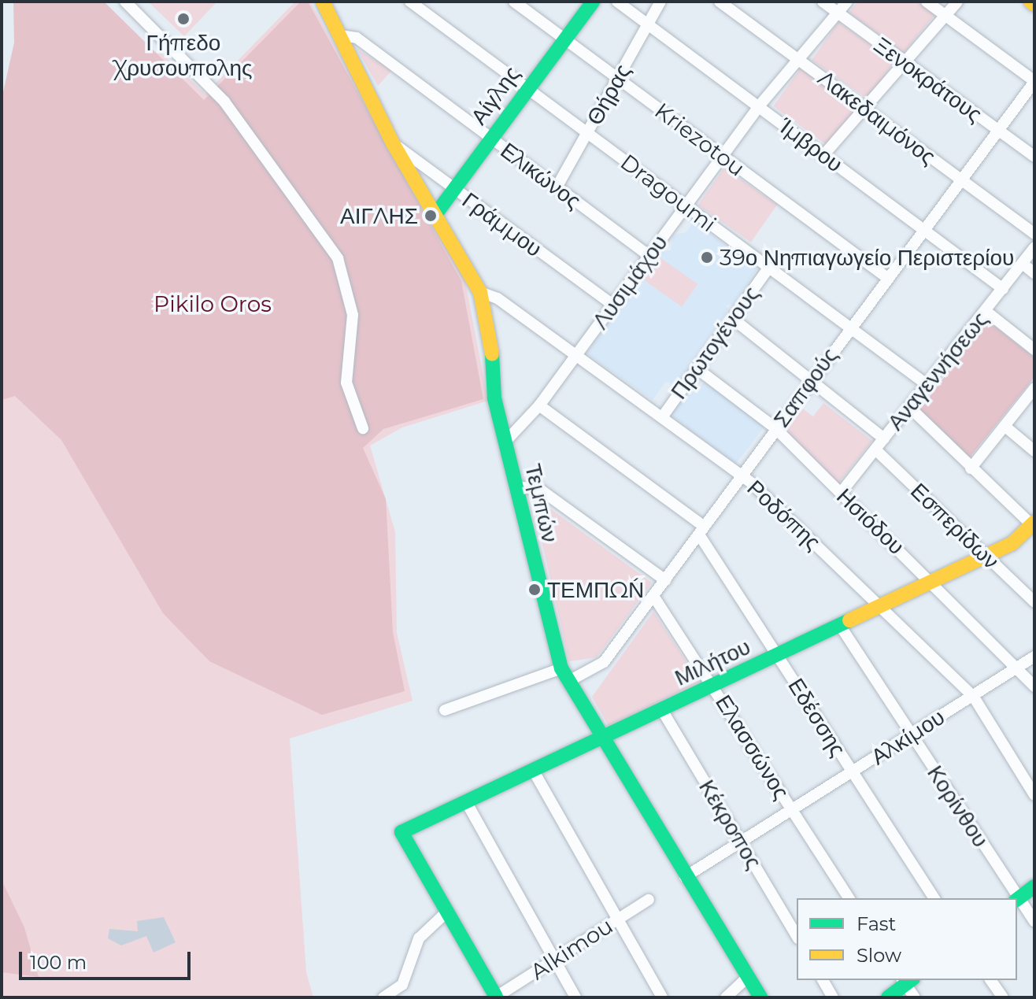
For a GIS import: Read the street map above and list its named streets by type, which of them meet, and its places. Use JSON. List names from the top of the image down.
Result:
{
  "streets": {
    "street": [
      "Ξενοκράτους",
      "Θήρας",
      "Αίγλης",
      "Λακεδαιμόνος",
      "Kriezotou",
      "Ίμβρου",
      "Ελικώνος",
      "Dragoumi",
      "Γράμμου",
      "Λυσιμάχου",
      "Πρωτογένους",
      "Αναγεννήσεως",
      "Σαπφούς",
      "Τεμπών",
      "Ροδόπης",
      "Ησιόδου",
      "Εσπερίδων",
      "Μιλήτου",
      "Εδέσσης",
      "Αλκίμου",
      "Ελασσώνος",
      "Κορίνθου",
      "Κέκροπος",
      "Alkimou"
    ]
  },
  "crossings": [
    ["Ξενοκράτους", "Λυσιμάχου"],
    ["Ξενοκράτους", "Σαπφούς"],
    ["Θήρας", "Kriezotou"],
    ["Θήρας", "Ίμβρου"],
    ["Θήρας", "Ελικώνος"],
    ["Θήρας", "Dragoumi"],
    ["Αίγλης", "Kriezotou"],
    ["Αίγλης", "Ελικώνος"],
    ["Αίγλης", "Dragoumi"],
    ["Αίγλης", "Γράμμου"],
    ["Αίγλης", "Τεμπών"],
    ["Λακεδαιμόνος", "Λυσιμάχου"],
    ["Λακεδαιμόνος", "Σαπφούς"],
    ["Kriezotou", "Λυσιμάχου"],
    ["Kriezotou", "Σαπφούς"],
    ["Ίμβρου", "Λυσιμάχου"],
    ["Ίμβρου", "Αναγεννήσεως"],
    ["Ίμβρου", "Σαπφούς"],
    ["Ελικώνος", "Λυσιμάχου"],
    ["Ελικώνος", "Τεμπών"],
    ["Dragoumi", "Λυσιμάχου"],
    ["Dragoumi", "Πρωτογένους"],
    ["Dragoumi", "Αναγεννήσεως"],
    ["Dragoumi", "Σαπφούς"],
    ["Γράμμου", "Λυσιμάχου"],
    ["Γράμμου", "Τεμπών"],
    ["Λυσιμάχου", "Τεμπών"],
    ["Λυσιμάχου", "Ροδόπης"],
    ["Λυσιμάχου", "Εδέσσης"],
    ["Πρωτογένους", "Ροδόπης"],
    ["Πρωτογένους", "Ησιόδου"],
    ["Αναγεννήσεως", "Ησιόδου"],
    ["Αναγεννήσεως", "Εσπερίδων"],
    ["Σαπφούς", "Τεμπών"],
    ["Σαπφούς", "Ροδόπης"],
    ["Σαπφούς", "Ησιόδου"],
    ["Σαπφούς", "Εδέσσης"],
    ["Σαπφούς", "Ελασσώνος"],
    ["Τεμπών", "Ροδόπης"],
    ["Τεμπών", "Μιλήτου"],
    ["Τεμπών", "Αλκίμου"],
    ["Ροδόπης", "Μιλήτου"],
    ["Ροδόπης", "Αλκίμου"],
    ["Ησιόδου", "Μιλήτου"],
    ["Ησιόδου", "Αλκίμου"],
    ["Εσπερίδων", "Μιλήτου"],
    ["Μιλήτου", "Εδέσσης"],
    ["Μιλήτου", "Ελασσώνος"],
    ["Μιλήτου", "Κορίνθου"],
    ["Μιλήτου", "Κέκροπος"],
    ["Εδέσσης", "Αλκίμου"],
    ["Αλκίμου", "Ελασσώνος"],
    ["Αλκίμου", "Κορίνθου"],
    ["Αλκίμου", "Κέκροπος"]
  ],
  "parks": ["Pikilo Oros"],
  "places": [
    "Γήπεδο Χρυσουπολης",
    "ΑΙΓΛΗΣ",
    "39ο Νηπιαγωγείο Περιστερίου",
    "ΤΕΜΠΏΝ"
  ],
  "legend": ["Fast", "Slow"],
  "scale_bar": "100 m"
}
